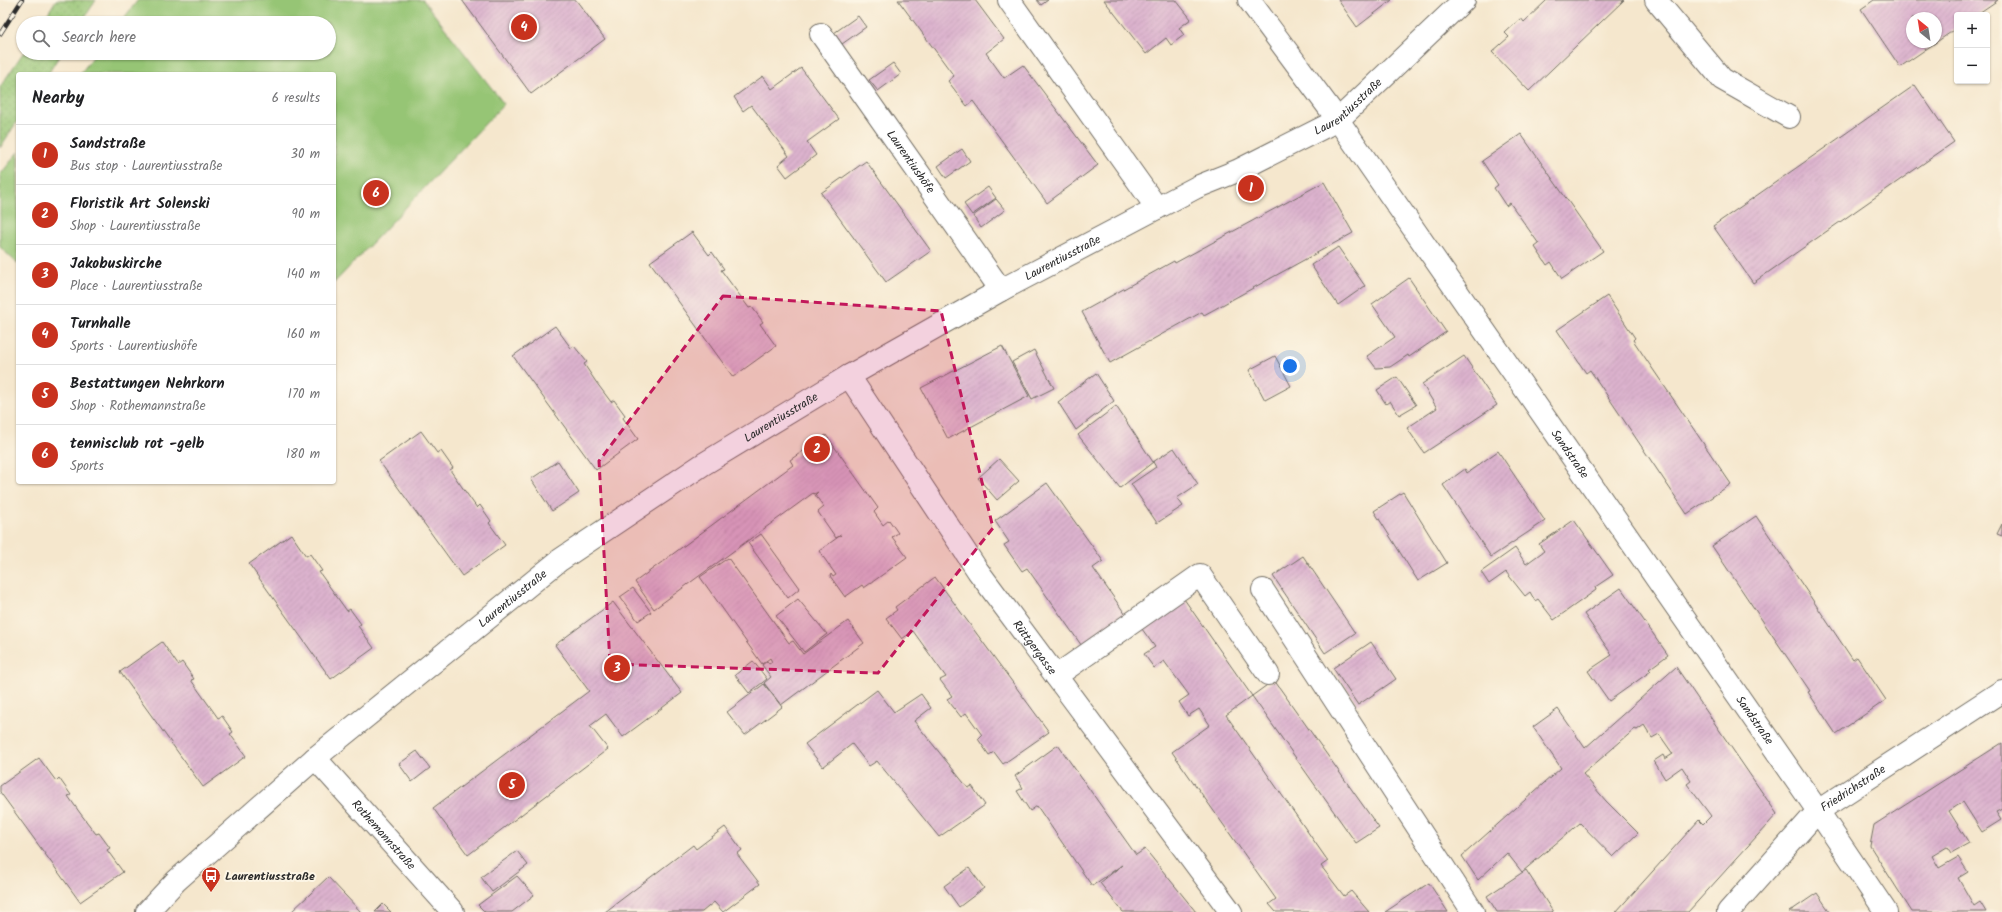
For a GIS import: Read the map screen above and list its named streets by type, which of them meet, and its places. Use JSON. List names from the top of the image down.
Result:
{
  "streets": {
    "street": [
      "Laurentiusstraße",
      "Laurentiushöfe",
      "Sandstraße",
      "Rüttgergasse",
      "Friedrichstraße",
      "Rothemannstraße"
    ]
  },
  "crossings": [
    ["Laurentiusstraße", "Laurentiushöfe"],
    ["Laurentiusstraße", "Sandstraße"],
    ["Laurentiusstraße", "Rüttgergasse"],
    ["Laurentiusstraße", "Rothemannstraße"],
    ["Sandstraße", "Friedrichstraße"]
  ],
  "places": {
    "bus stop": ["Laurentiusstraße"]
  },
  "north": "top left",
  "page": {
    "map_buttons": ["+", "−"],
    "pins": [
      "4",
      "1",
      "6",
      "2",
      "3",
      "5"
    ],
    "search": "Search here",
    "heading": ["Nearby", "6 results"],
    "list": [
      {
        "mark": "1",
        "name": "Sandstraße",
        "note": "Bus stop · Laurentiusstraße",
        "value": "30 m"
      },
      {
        "mark": "2",
        "name": "Floristik Art Solenski",
        "note": "Shop · Laurentiusstraße",
        "value": "90 m"
      },
      {
        "mark": "3",
        "name": "Jakobuskirche",
        "note": "Place · Laurentiusstraße",
        "value": "140 m"
      },
      {
        "mark": "4",
        "name": "Turnhalle",
        "note": "Sports · Laurentiushöfe",
        "value": "160 m"
      },
      {
        "mark": "5",
        "name": "Bestattungen Nehrkorn",
        "note": "Shop · Rothemannstraße",
        "value": "170 m"
      },
      {
        "mark": "6",
        "name": "tennisclub rot -gelb",
        "note": "Sports",
        "value": "180 m"
      }
    ]
  }
}
